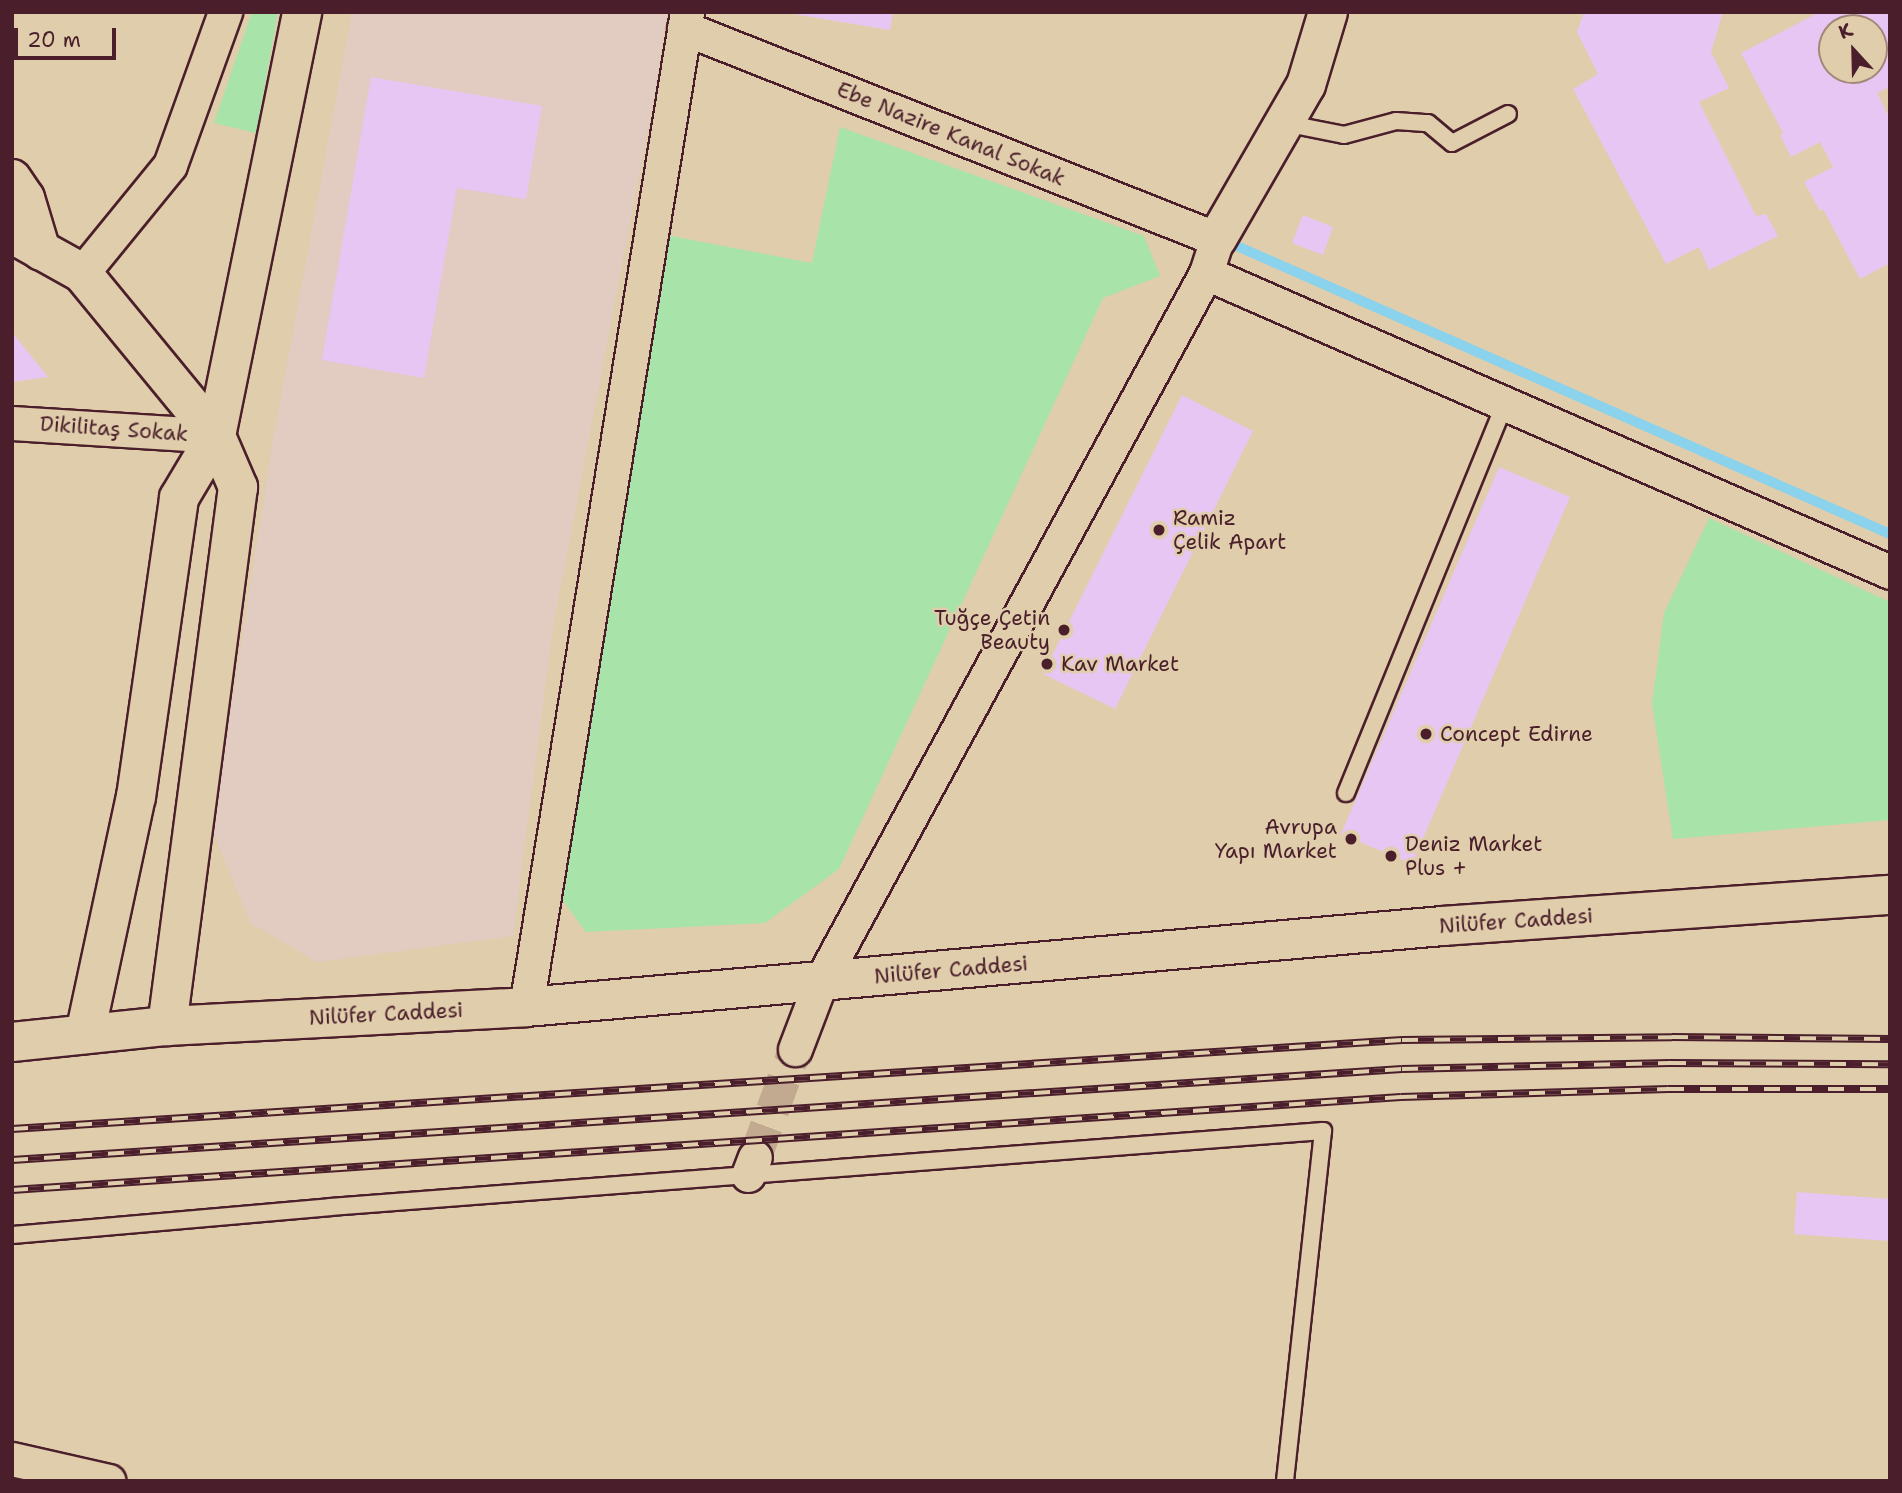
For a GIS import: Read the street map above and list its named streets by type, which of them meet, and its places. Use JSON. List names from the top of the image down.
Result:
{
  "streets": {
    "main road": ["Nilüfer Caddesi"],
    "street": ["Ebe Nazire Kanal Sokak", "Dikilitaş Sokak"]
  },
  "places": [
    "Ramiz Çelik Apart",
    "Tuğçe Çetin Beauty",
    "Kav Market",
    "Concept Edirne",
    "Avrupa Yapı Market",
    "Deniz Market Plus +"
  ],
  "scale_bar": "20 m",
  "north": "top"
}
